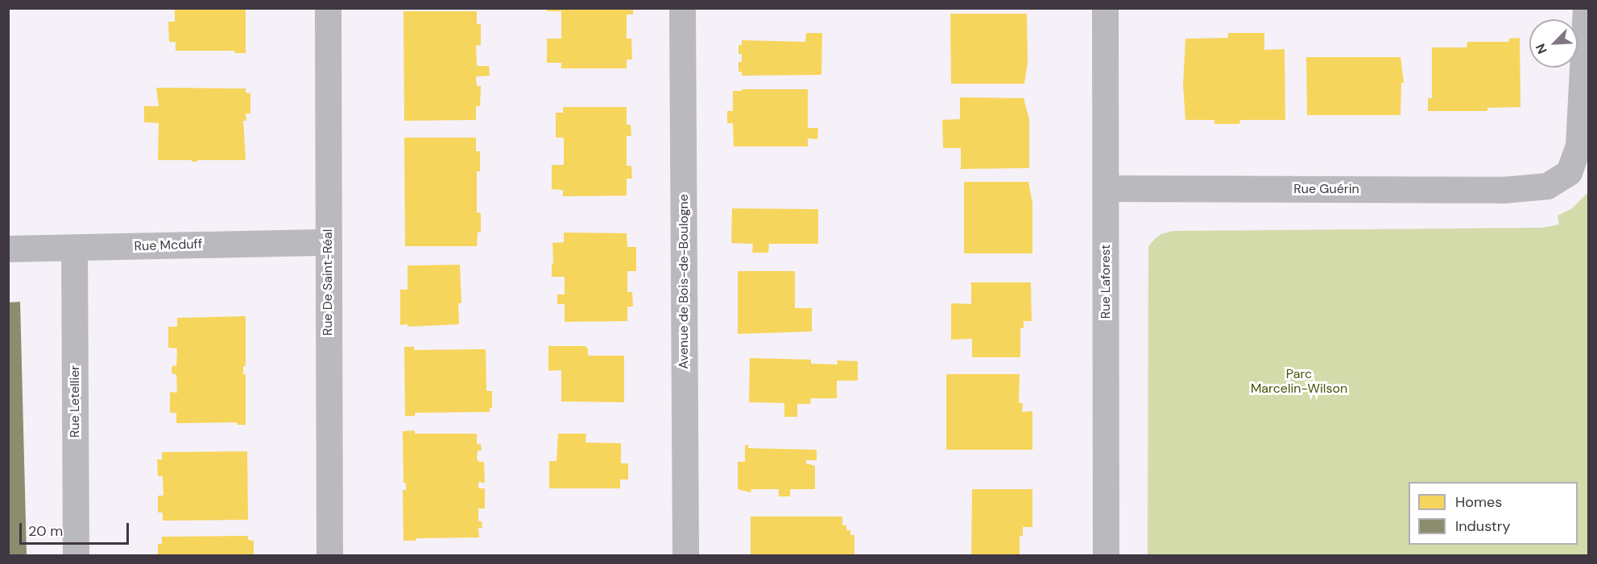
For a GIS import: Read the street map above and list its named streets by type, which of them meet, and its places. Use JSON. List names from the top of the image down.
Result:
{
  "streets": {
    "street": [
      "Rue Guérin",
      "Rue Mcduff",
      "Avenue de Bois-de-Boulogne",
      "Rue Laforest",
      "Rue De Saint-Réal",
      "Rue Letellier"
    ]
  },
  "crossings": [
    ["Rue Guérin", "Rue Laforest"],
    ["Rue Mcduff", "Rue De Saint-Réal"],
    ["Rue Mcduff", "Rue Letellier"]
  ],
  "parks": ["Parc Marcelin-Wilson"],
  "legend": ["Homes", "Industry"],
  "scale_bar": "20 m",
  "north": "bottom left"
}
